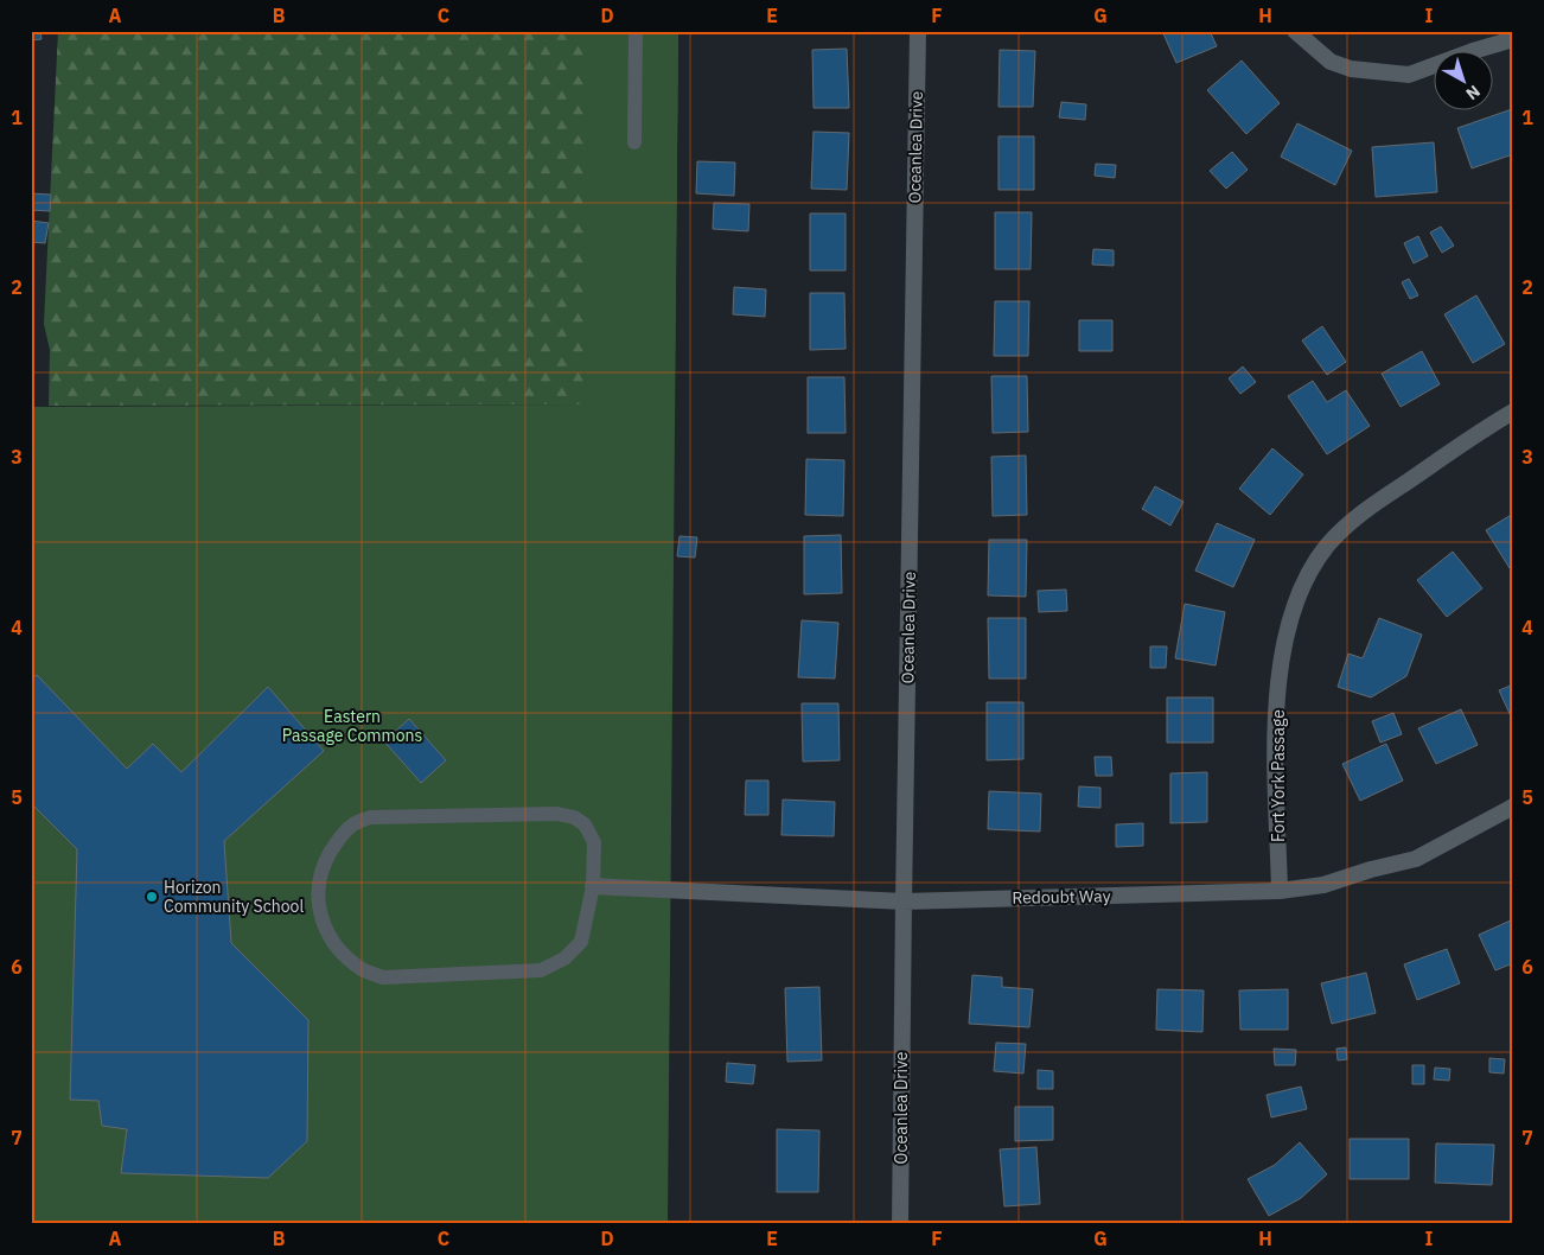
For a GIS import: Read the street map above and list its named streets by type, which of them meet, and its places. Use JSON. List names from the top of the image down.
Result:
{
  "streets": {
    "street": ["Oceanlea Drive", "Fort York Passage", "Redoubt Way"]
  },
  "crossings": [
    ["Oceanlea Drive", "Redoubt Way"],
    ["Fort York Passage", "Redoubt Way"]
  ],
  "parks": ["Eastern Passage Commons"],
  "places": ["Horizon Community School"],
  "north": "bottom right",
  "grid": {
    "columns": [
      "A",
      "B",
      "C",
      "D",
      "E",
      "F",
      "G",
      "H",
      "I"
    ],
    "rows": [
      "1",
      "2",
      "3",
      "4",
      "5",
      "6",
      "7"
    ]
  }
}
